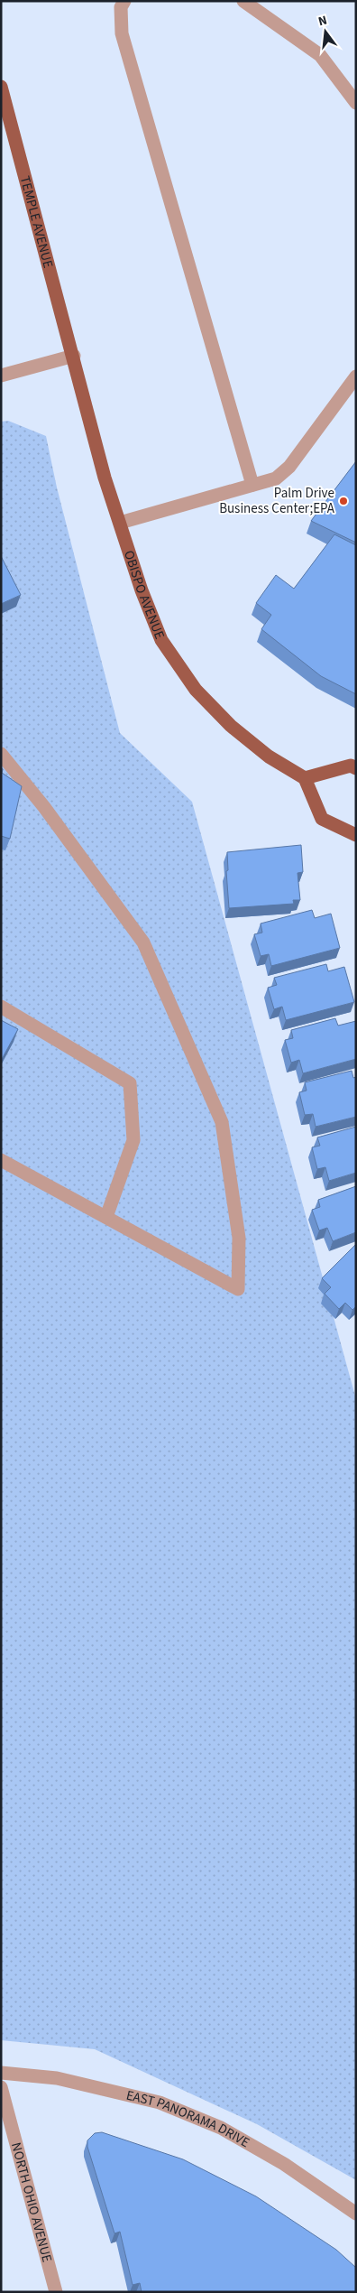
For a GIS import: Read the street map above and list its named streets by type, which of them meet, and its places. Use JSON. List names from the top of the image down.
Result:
{
  "streets": {
    "main road": ["TEMPLE AVENUE", "OBISPO AVENUE"],
    "street": ["EAST PANORAMA DRIVE", "NORTH OHIO AVENUE"]
  },
  "crossings": [
    ["TEMPLE AVENUE", "OBISPO AVENUE"]
  ],
  "places": ["Palm Drive Business Center;EPA"],
  "north": "top"
}
